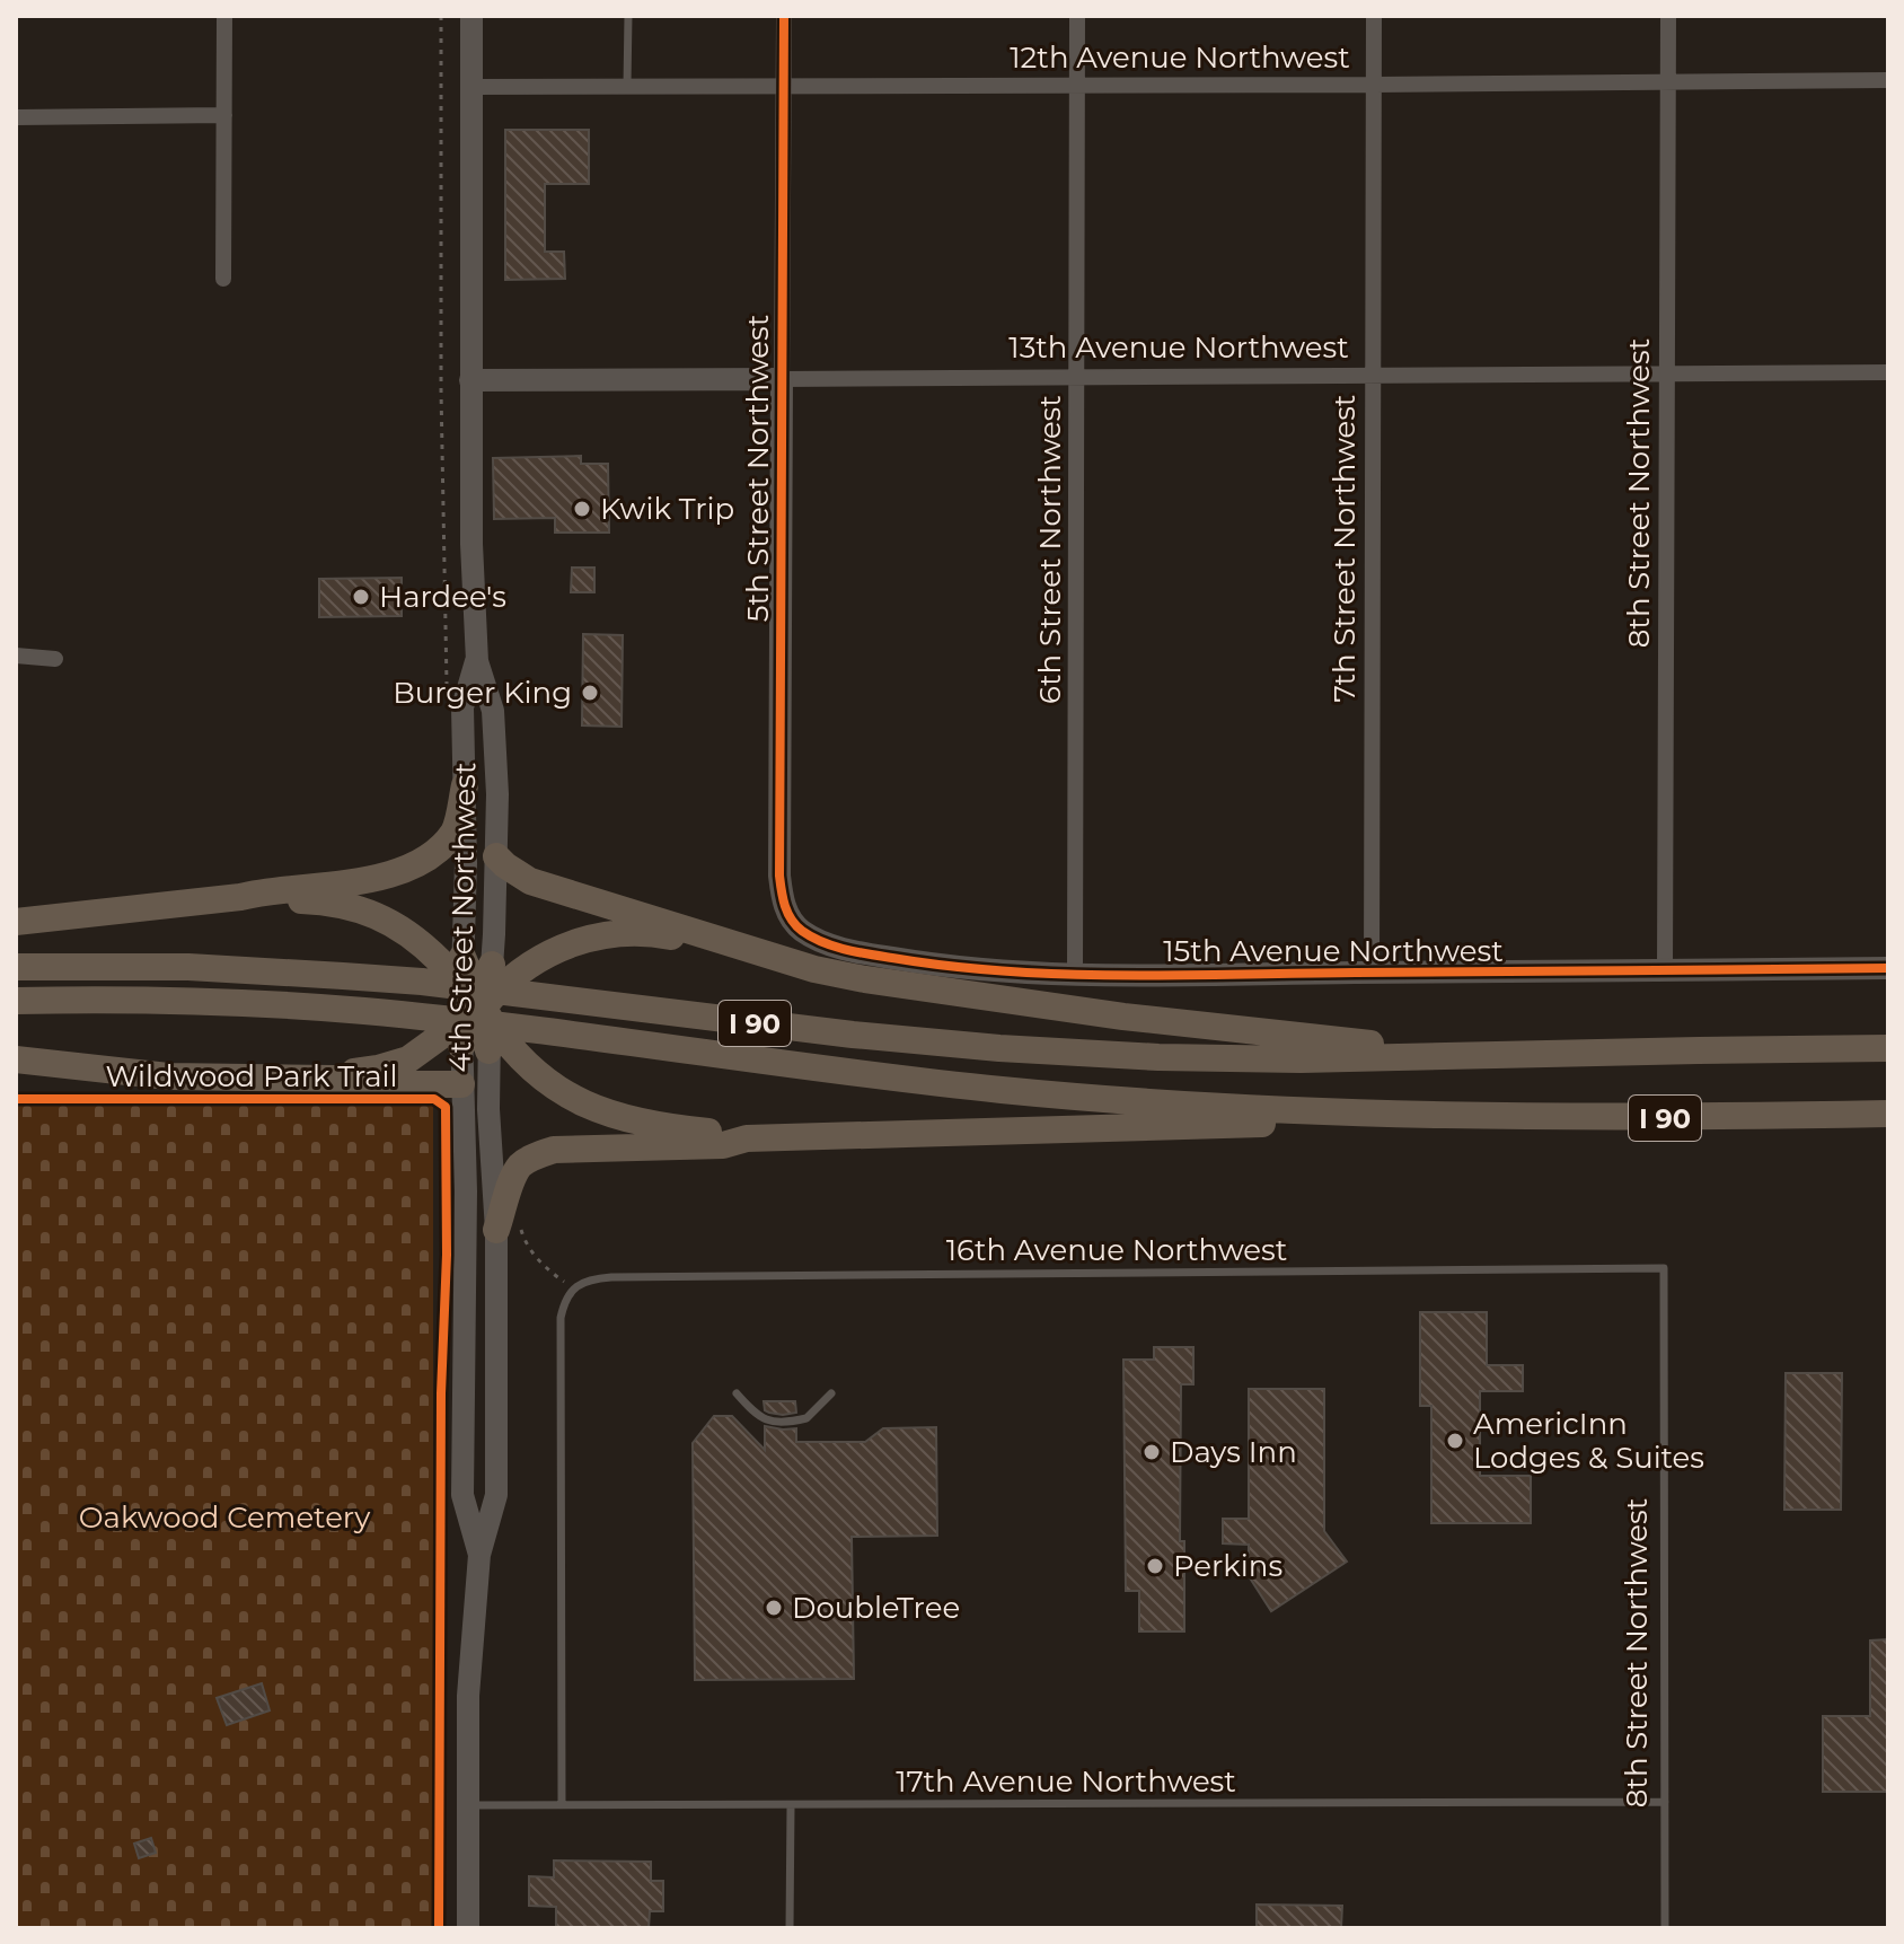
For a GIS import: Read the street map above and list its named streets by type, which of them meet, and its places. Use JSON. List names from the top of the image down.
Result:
{
  "streets": {
    "highway": ["I 90"],
    "street": [
      "12th Avenue Northwest",
      "13th Avenue Northwest",
      "5th Street Northwest",
      "8th Street Northwest",
      "7th Street Northwest",
      "6th Street Northwest",
      "4th Street Northwest",
      "15th Avenue Northwest"
    ],
    "lane": ["16th Avenue Northwest", "17th Avenue Northwest"],
    "cycle path": ["Wildwood Park Trail"]
  },
  "crossings": [
    ["12th Avenue Northwest", "5th Street Northwest"],
    ["12th Avenue Northwest", "8th Street Northwest"],
    ["12th Avenue Northwest", "7th Street Northwest"],
    ["12th Avenue Northwest", "6th Street Northwest"],
    ["12th Avenue Northwest", "4th Street Northwest"],
    ["13th Avenue Northwest", "5th Street Northwest"],
    ["13th Avenue Northwest", "8th Street Northwest"],
    ["13th Avenue Northwest", "7th Street Northwest"],
    ["13th Avenue Northwest", "6th Street Northwest"],
    ["13th Avenue Northwest", "4th Street Northwest"],
    ["5th Street Northwest", "15th Avenue Northwest"],
    ["8th Street Northwest", "15th Avenue Northwest"],
    ["8th Street Northwest", "16th Avenue Northwest"],
    ["8th Street Northwest", "17th Avenue Northwest"],
    ["7th Street Northwest", "15th Avenue Northwest"],
    ["6th Street Northwest", "15th Avenue Northwest"],
    ["4th Street Northwest", "17th Avenue Northwest"],
    ["16th Avenue Northwest", "17th Avenue Northwest"]
  ],
  "parks": ["Oakwood Cemetery"],
  "places": [
    "Kwik Trip",
    "Hardee's",
    "Burger King",
    "AmericInn Lodges & Suites",
    "Days Inn",
    "Perkins",
    "DoubleTree"
  ]
}
